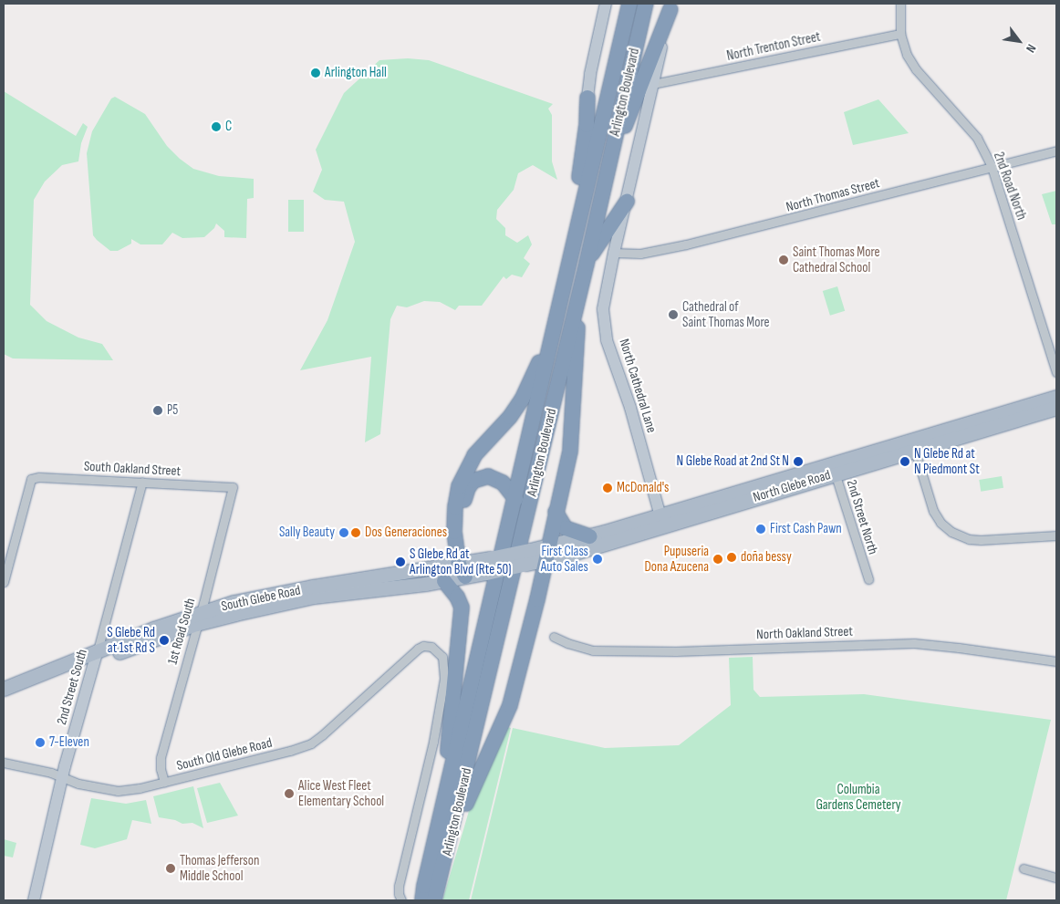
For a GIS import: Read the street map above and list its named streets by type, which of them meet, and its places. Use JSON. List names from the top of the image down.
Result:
{
  "streets": {
    "highway": ["Arlington Boulevard"],
    "main road": ["North Glebe Road", "South Glebe Road"],
    "street": [
      "North Trenton Street",
      "2nd Road North",
      "North Thomas Street",
      "North Cathedral Lane",
      "South Oakland Street",
      "2nd Street North",
      "1st Road South",
      "North Oakland Street",
      "2nd Street South",
      "South Old Glebe Road"
    ]
  },
  "crossings": [
    ["North Trenton Street", "2nd Road North"],
    ["North Trenton Street", "North Cathedral Lane"],
    ["2nd Road North", "North Thomas Street"],
    ["North Thomas Street", "North Cathedral Lane"],
    ["North Cathedral Lane", "North Glebe Road"],
    ["South Oakland Street", "1st Road South"],
    ["South Oakland Street", "2nd Street South"],
    ["North Glebe Road", "2nd Street North"],
    ["North Glebe Road", "South Glebe Road"],
    ["South Glebe Road", "1st Road South"],
    ["South Glebe Road", "2nd Street South"],
    ["1st Road South", "South Old Glebe Road"],
    ["2nd Street South", "South Old Glebe Road"]
  ],
  "parks": ["Columbia Gardens Cemetery"],
  "places": [
    "Arlington Hall",
    "C",
    "Saint Thomas More Cathedral School",
    "Cathedral of Saint Thomas More",
    "P5",
    "N Glebe Road at 2nd St N",
    "N Glebe Rd at N Piedmont St",
    "McDonald's",
    "First Cash Pawn",
    "Sally Beauty",
    "Dos Generaciones",
    "doña bessy",
    "First Class Auto Sales",
    "Pupuseria Dona Azucena",
    "S Glebe Rd at Arlington Blvd (Rte 50)",
    "S Glebe Rd at 1st Rd S",
    "7-Eleven",
    "Alice West Fleet Elementary School",
    "Thomas Jefferson Middle School"
  ],
  "north": "bottom right"
}
